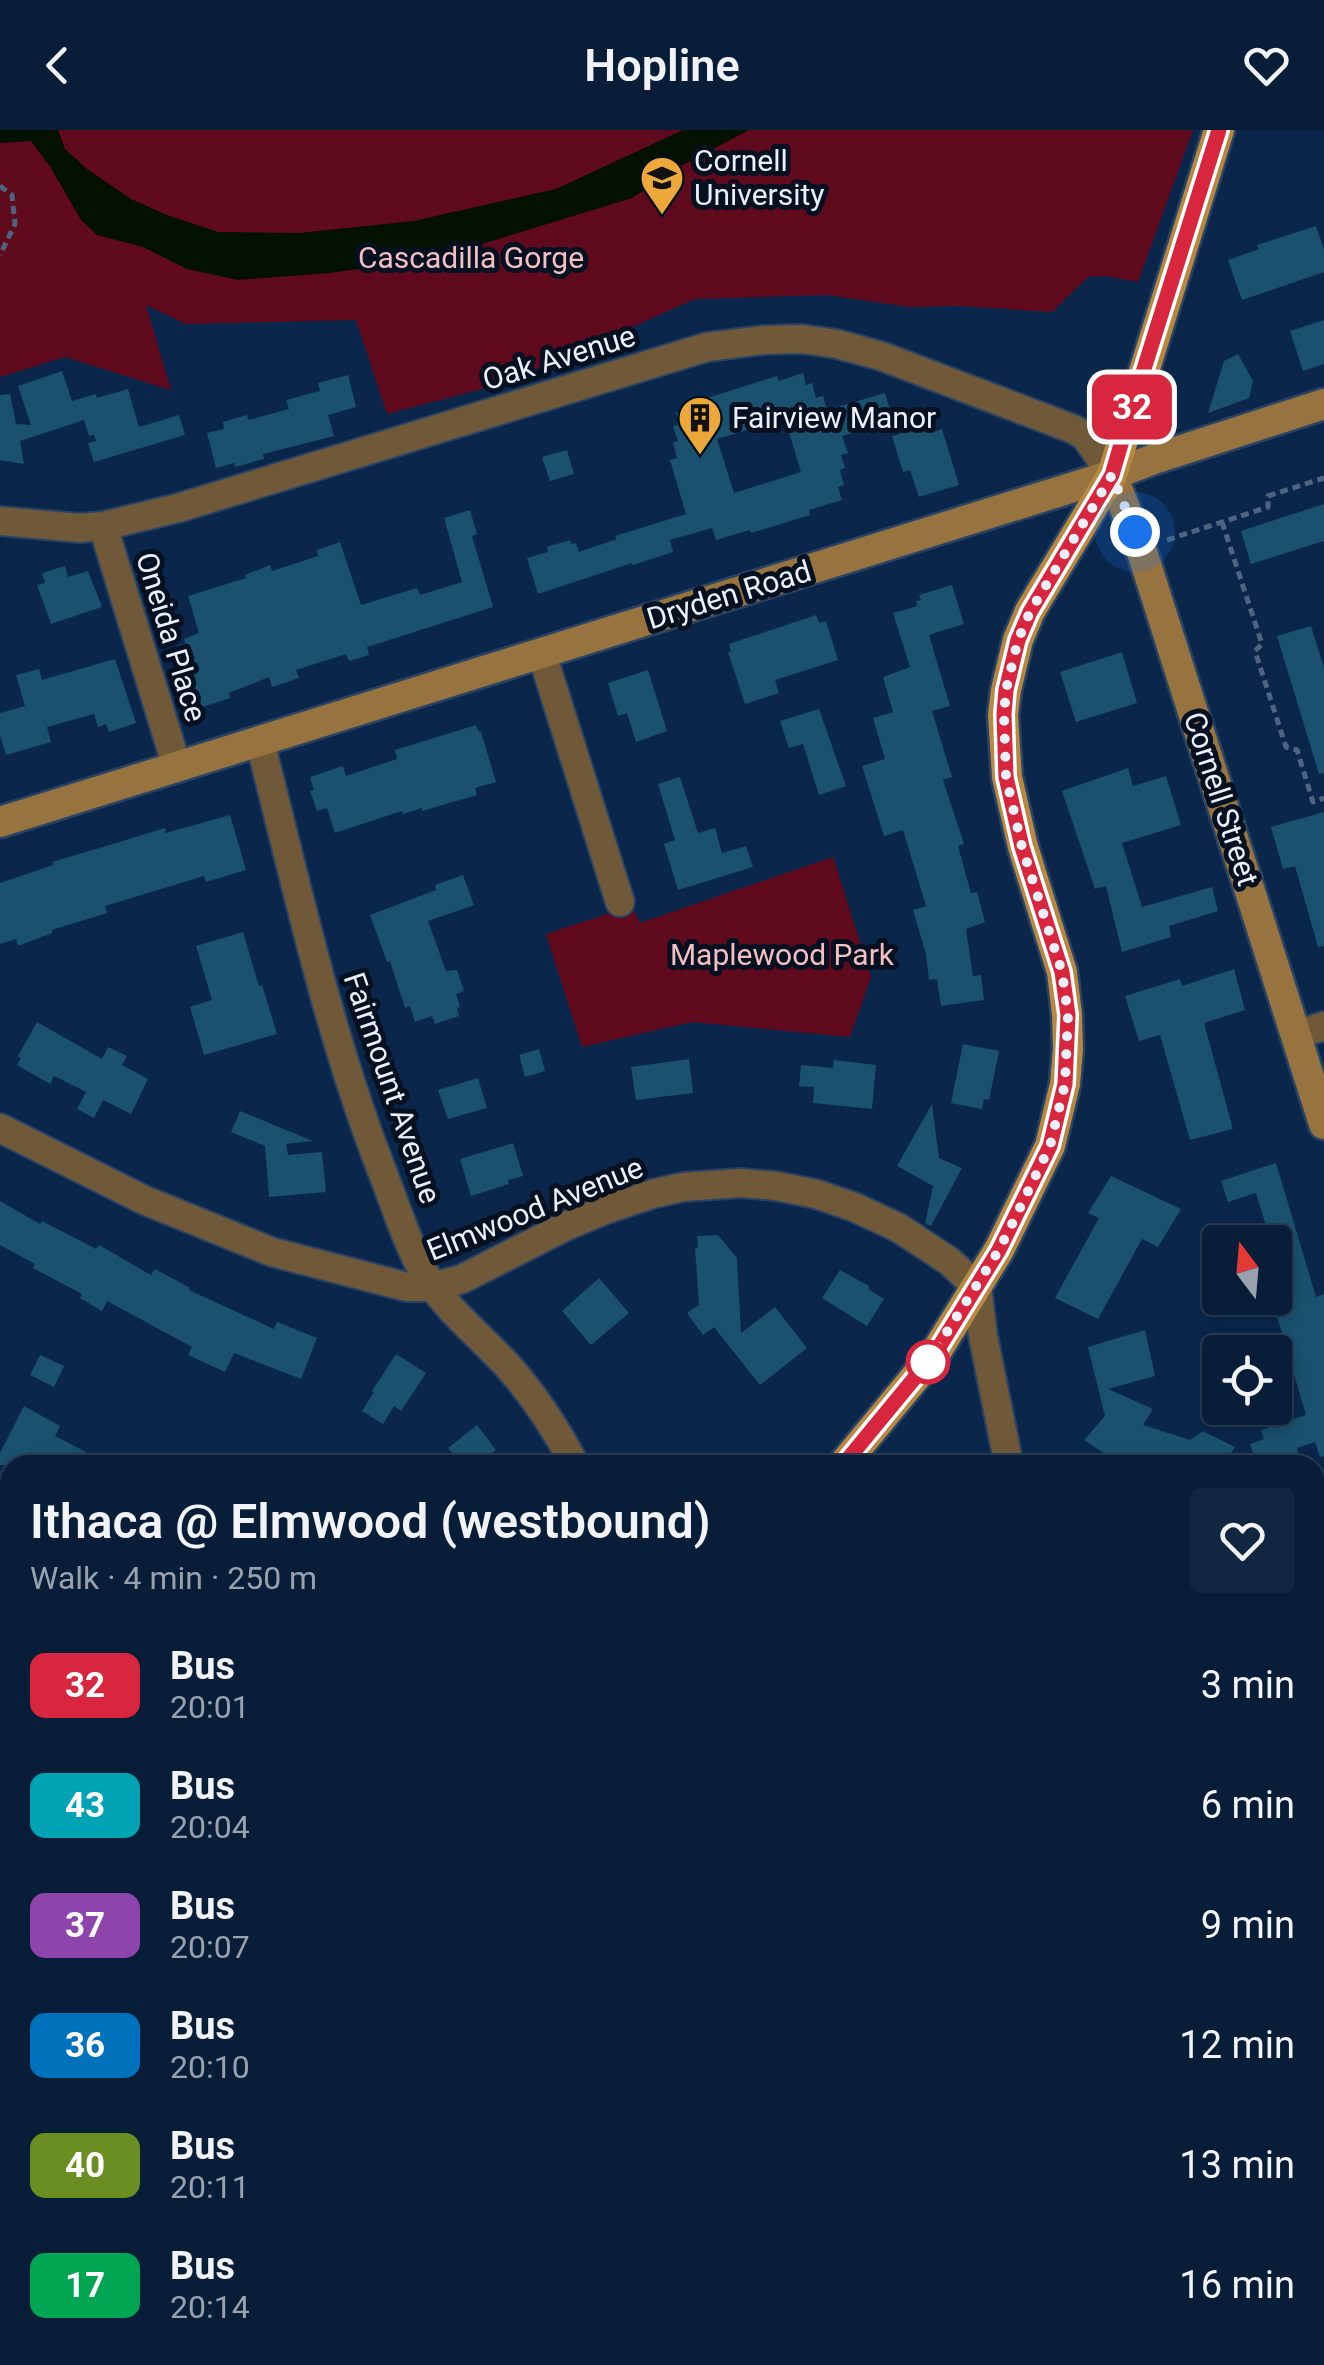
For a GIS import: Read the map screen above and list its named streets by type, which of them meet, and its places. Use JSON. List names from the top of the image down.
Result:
{
  "streets": {
    "street": [
      "Oak Avenue",
      "Dryden Road",
      "Oneida Place",
      "Cornell Street",
      "Fairmount Avenue",
      "Elmwood Avenue"
    ]
  },
  "crossings": [
    ["Oak Avenue", "Dryden Road"],
    ["Oak Avenue", "Oneida Place"],
    ["Oak Avenue", "Cornell Street"],
    ["Dryden Road", "Oneida Place"],
    ["Dryden Road", "Cornell Street"],
    ["Dryden Road", "Fairmount Avenue"],
    ["Fairmount Avenue", "Elmwood Avenue"]
  ],
  "parks": ["Cascadilla Gorge", "Maplewood Park"],
  "places": {
    "school or university": ["Cornell University"],
    "building": ["Fairview Manor"]
  },
  "lines": ["bus line 32"],
  "north": "top",
  "page": {
    "header": "Hopline",
    "on_map": "32",
    "heading": ["Ithaca @ Elmwood (westbound)", "Walk · 4 min · 250 m"],
    "list": [
      {
        "mark": "32",
        "name": "Bus",
        "note": "20:01",
        "value": "3 min"
      },
      {
        "mark": "43",
        "name": "Bus",
        "note": "20:04",
        "value": "6 min"
      },
      {
        "mark": "37",
        "name": "Bus",
        "note": "20:07",
        "value": "9 min"
      },
      {
        "mark": "36",
        "name": "Bus",
        "note": "20:10",
        "value": "12 min"
      },
      {
        "mark": "40",
        "name": "Bus",
        "note": "20:11",
        "value": "13 min"
      },
      {
        "mark": "17",
        "name": "Bus",
        "note": "20:14",
        "value": "16 min"
      }
    ]
  }
}
